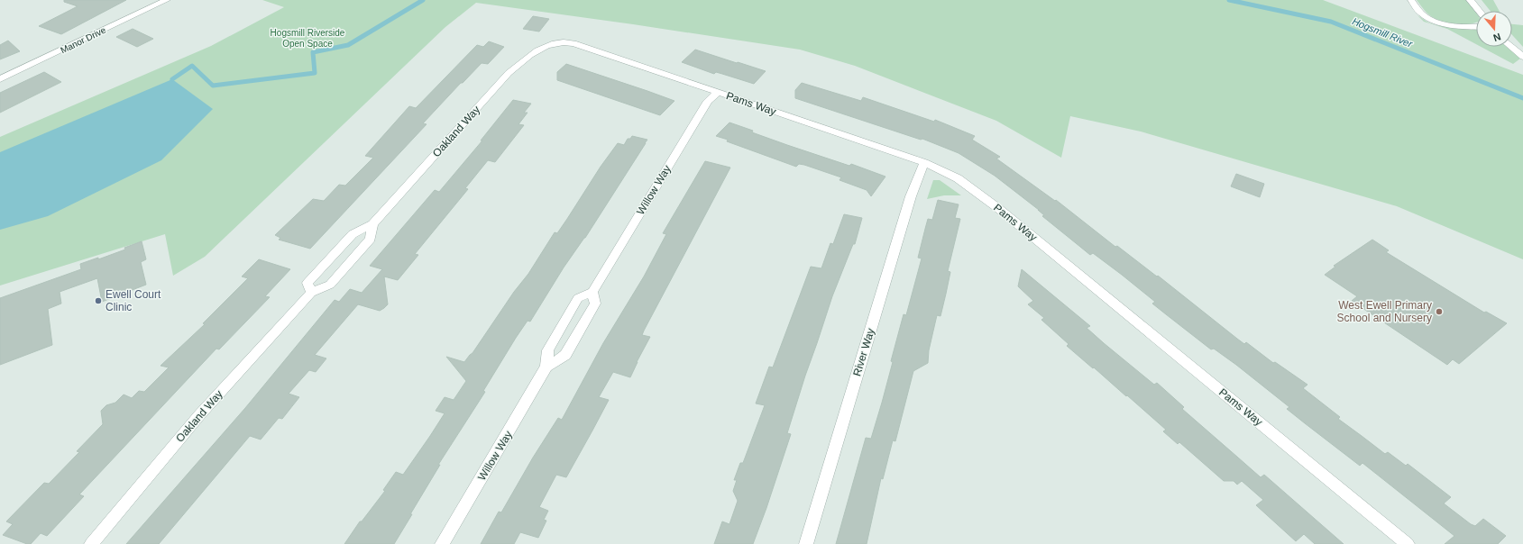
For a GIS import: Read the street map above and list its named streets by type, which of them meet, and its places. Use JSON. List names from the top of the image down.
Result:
{
  "streets": {
    "street": [
      "Manor Drive",
      "Pams Way",
      "Oakland Way",
      "Willow Way",
      "River Way"
    ]
  },
  "crossings": [
    ["Pams Way", "Oakland Way"],
    ["Pams Way", "Willow Way"],
    ["Pams Way", "River Way"]
  ],
  "water": ["Hogsmill River"],
  "parks": ["Hogsmill Riverside Open Space"],
  "places": ["Ewell Court Clinic", "West Ewell Primary School and Nursery"],
  "north": "bottom"
}
